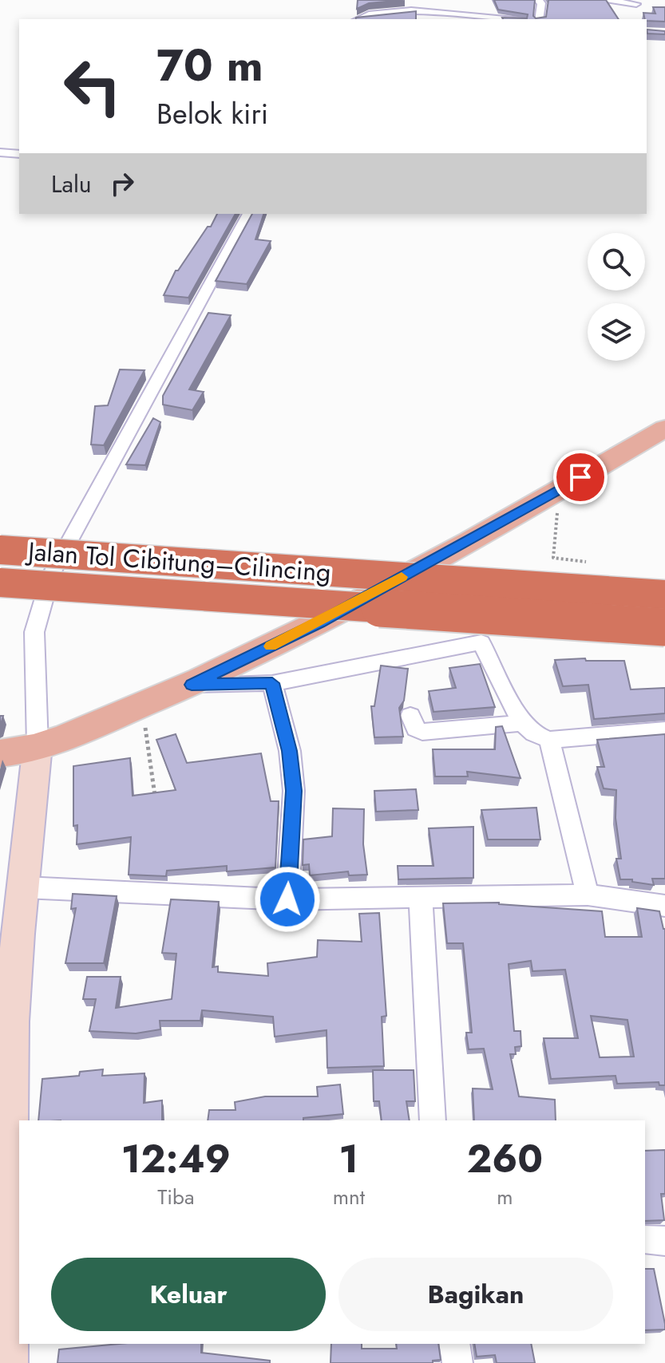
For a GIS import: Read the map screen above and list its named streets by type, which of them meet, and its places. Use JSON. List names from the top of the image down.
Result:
{
  "streets": {
    "highway": ["Jalan Tol Cibitung–Cilincing"]
  },
  "page": {
    "turn": ["70 m", "Belok kiri"],
    "then": "Lalu",
    "eta": [
      "12:49",
      "Tiba",
      "1",
      "mnt",
      "260",
      "m"
    ],
    "buttons": ["Keluar", "Bagikan"]
  }
}
